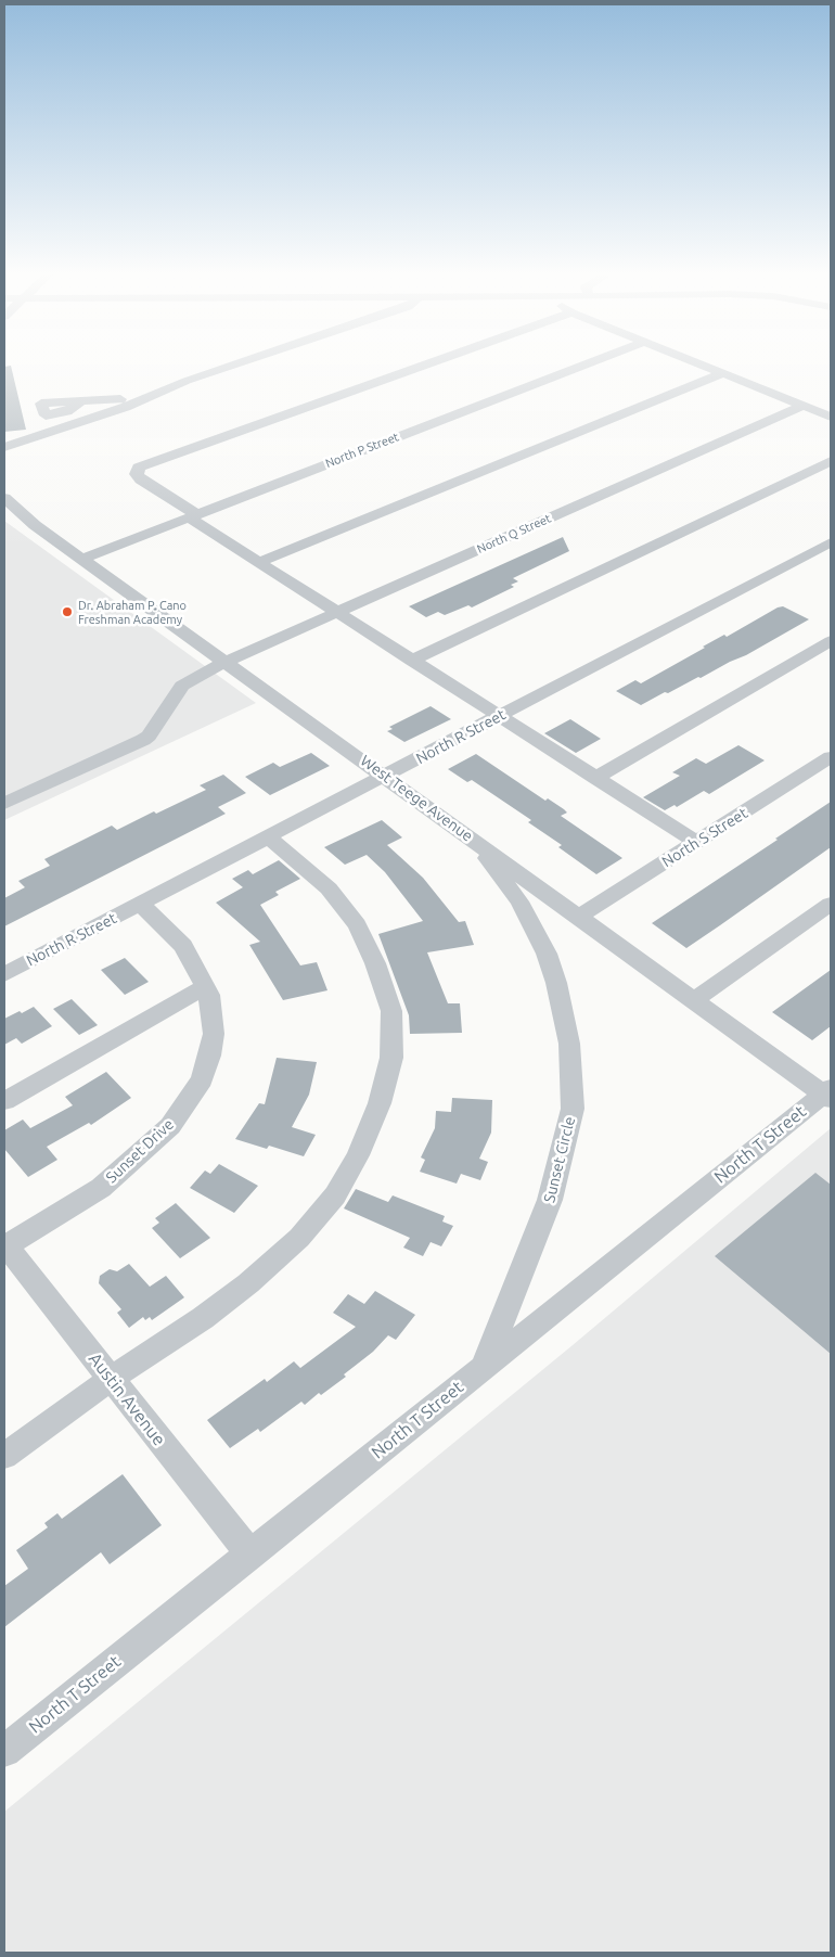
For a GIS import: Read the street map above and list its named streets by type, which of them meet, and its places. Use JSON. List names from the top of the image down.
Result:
{
  "streets": {
    "street": [
      "North P Street",
      "North Q Street",
      "North R Street",
      "West Teege Avenue",
      "North S Street",
      "North T Street",
      "Sunset Drive",
      "Sunset Circle",
      "Austin Avenue"
    ]
  },
  "crossings": [
    ["North P Street", "West Teege Avenue"],
    ["North Q Street", "West Teege Avenue"],
    ["North R Street", "West Teege Avenue"],
    ["North R Street", "Sunset Drive"],
    ["West Teege Avenue", "North S Street"],
    ["West Teege Avenue", "North T Street"],
    ["West Teege Avenue", "Sunset Circle"],
    ["North T Street", "Sunset Circle"],
    ["North T Street", "Austin Avenue"],
    ["Sunset Drive", "Austin Avenue"]
  ],
  "places": ["Dr. Abraham P. Cano Freshman Academy"]
}
